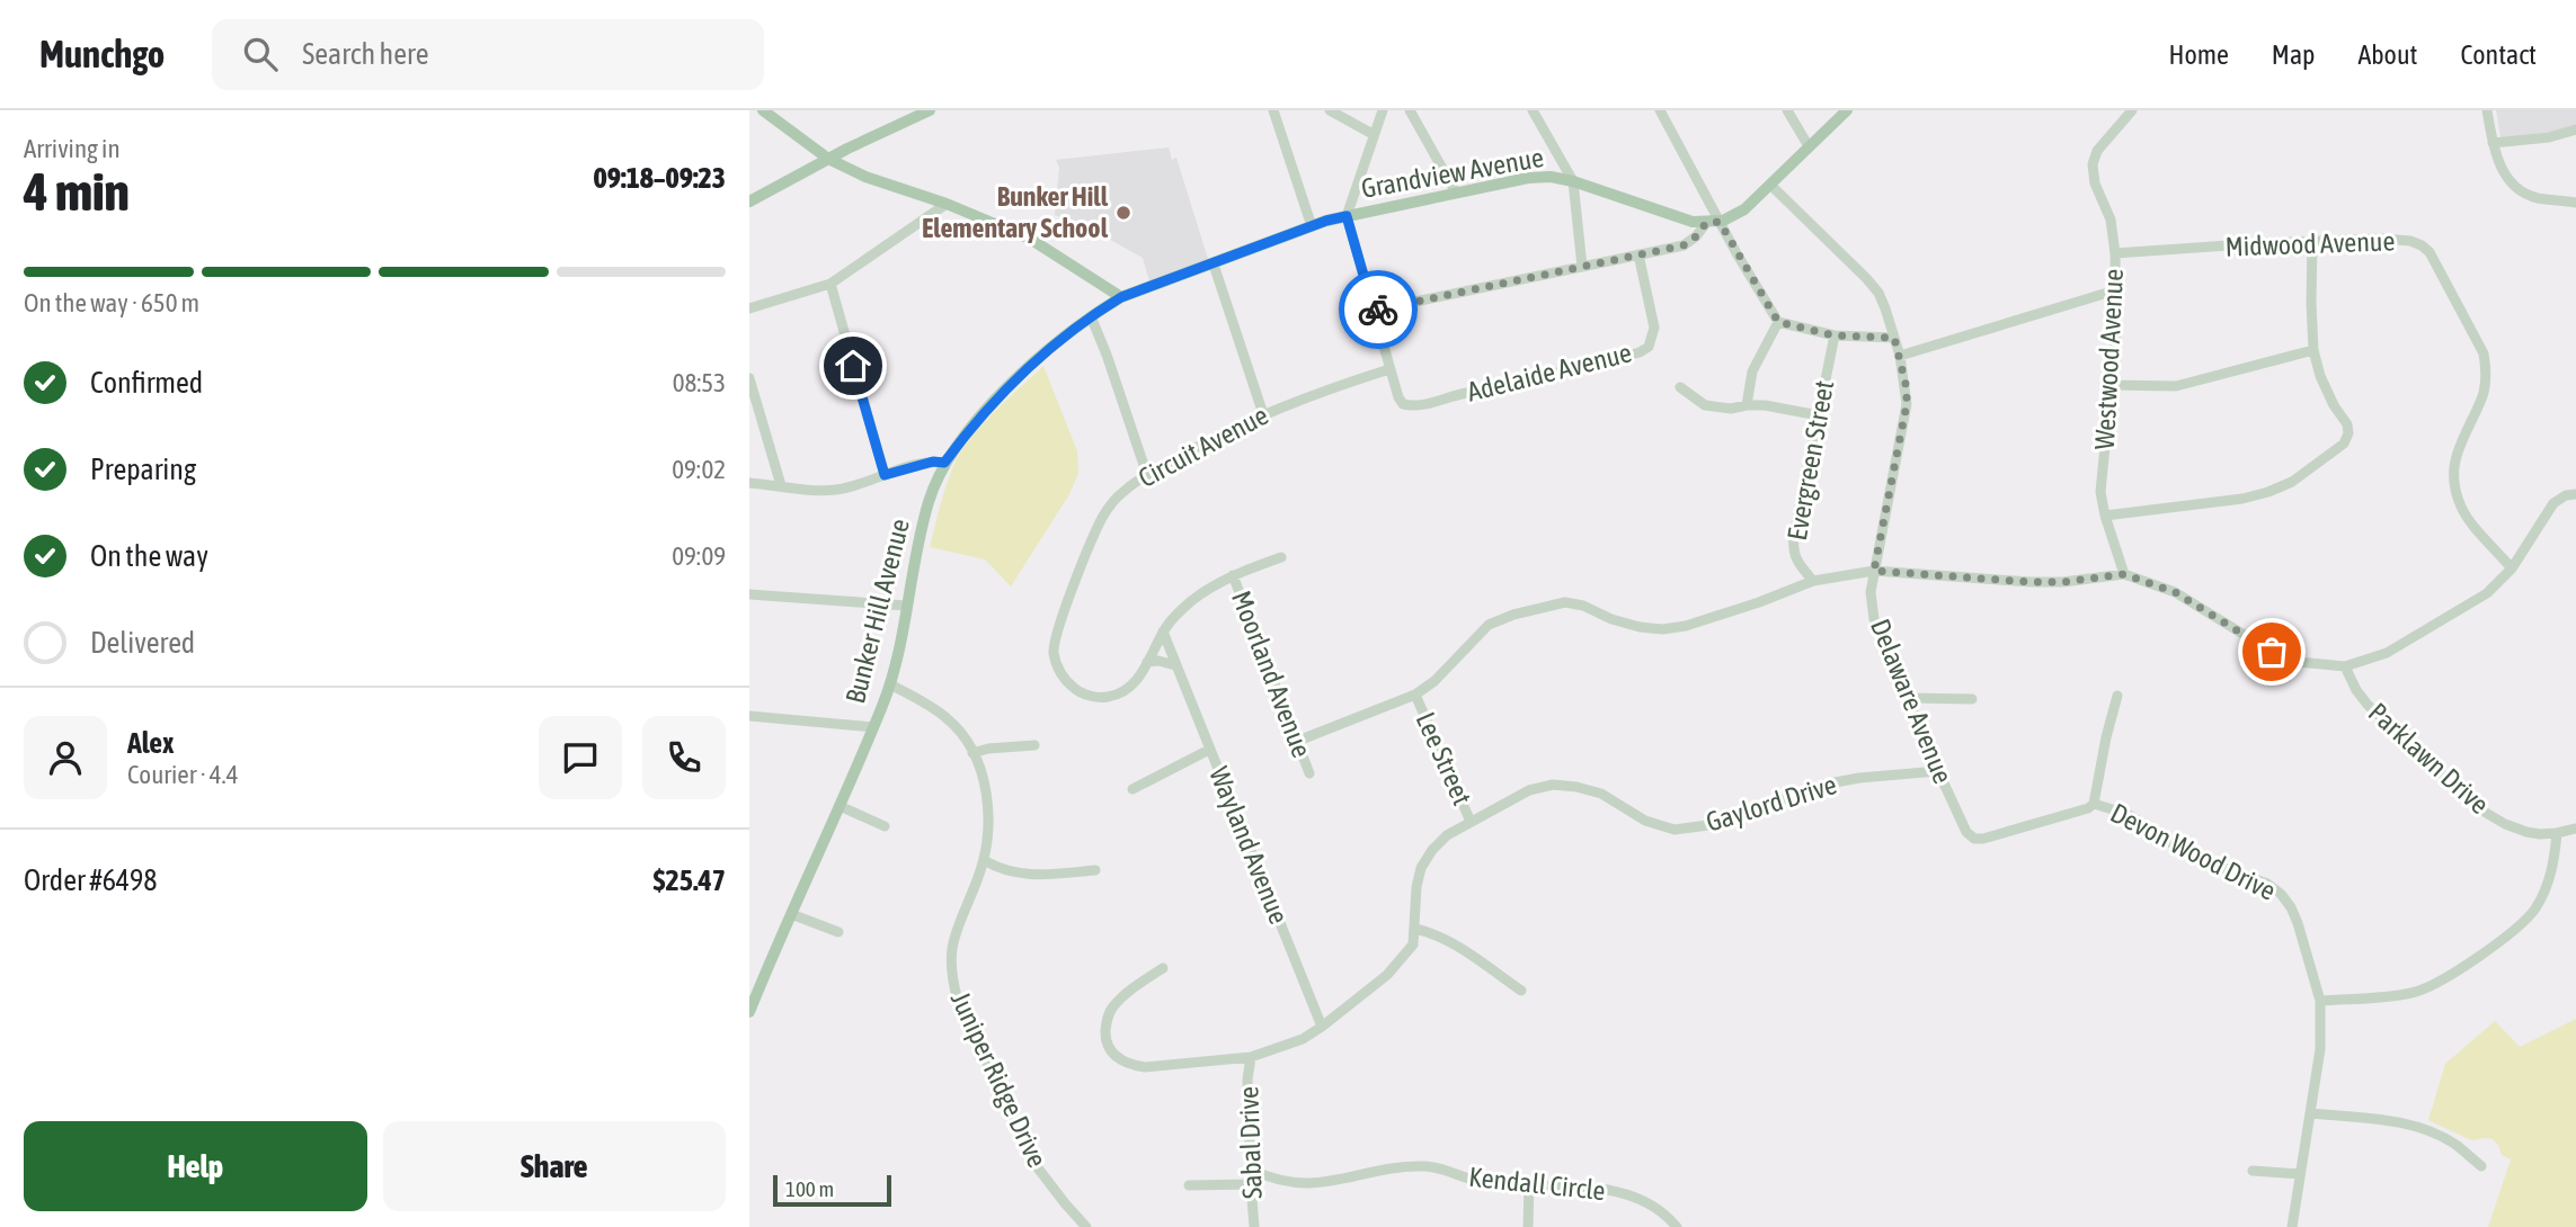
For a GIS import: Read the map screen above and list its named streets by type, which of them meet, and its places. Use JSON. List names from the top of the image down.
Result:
{
  "streets": {
    "main road": ["Grandview Avenue", "Bunker Hill Avenue"],
    "street": [
      "Midwood Avenue",
      "Westwood Avenue",
      "Adelaide Avenue",
      "Circuit Avenue",
      "Evergreen Street",
      "Moorland Avenue",
      "Delaware Avenue",
      "Lee Street",
      "Parklawn Drive",
      "Gaylord Drive",
      "Wayland Avenue",
      "Devon Wood Drive",
      "Juniper Ridge Drive",
      "Sabal Drive",
      "Kendall Circle"
    ]
  },
  "crossings": [
    ["Grandview Avenue", "Bunker Hill Avenue"],
    ["Grandview Avenue", "Delaware Avenue"],
    ["Midwood Avenue", "Westwood Avenue"],
    ["Adelaide Avenue", "Circuit Avenue"],
    ["Circuit Avenue", "Moorland Avenue"],
    ["Circuit Avenue", "Wayland Avenue"],
    ["Bunker Hill Avenue", "Juniper Ridge Drive"],
    ["Delaware Avenue", "Gaylord Drive"],
    ["Delaware Avenue", "Devon Wood Drive"],
    ["Lee Street", "Gaylord Drive"],
    ["Gaylord Drive", "Wayland Avenue"],
    ["Gaylord Drive", "Sabal Drive"],
    ["Sabal Drive", "Kendall Circle"]
  ],
  "places": ["Bunker Hill Elementary School"],
  "scale_bar": "100 m",
  "page": {
    "header": "Munchgo",
    "search": "Search here",
    "nav": [
      "Home",
      "Map",
      "About",
      "Contact"
    ],
    "heading": ["4 min", "Arriving in", "09:18–09:23"],
    "panel": [
      "Alex",
      "Courier · 4.4",
      "Order #6498",
      "$25.47"
    ],
    "bar": "On the way · 650 m",
    "list": [
      ["Confirmed", "08:53"],
      ["Preparing", "09:02"],
      ["On the way", "09:09"],
      "Delivered"
    ],
    "buttons": ["Help", "Share"],
    "scale": "100 m"
  }
}
